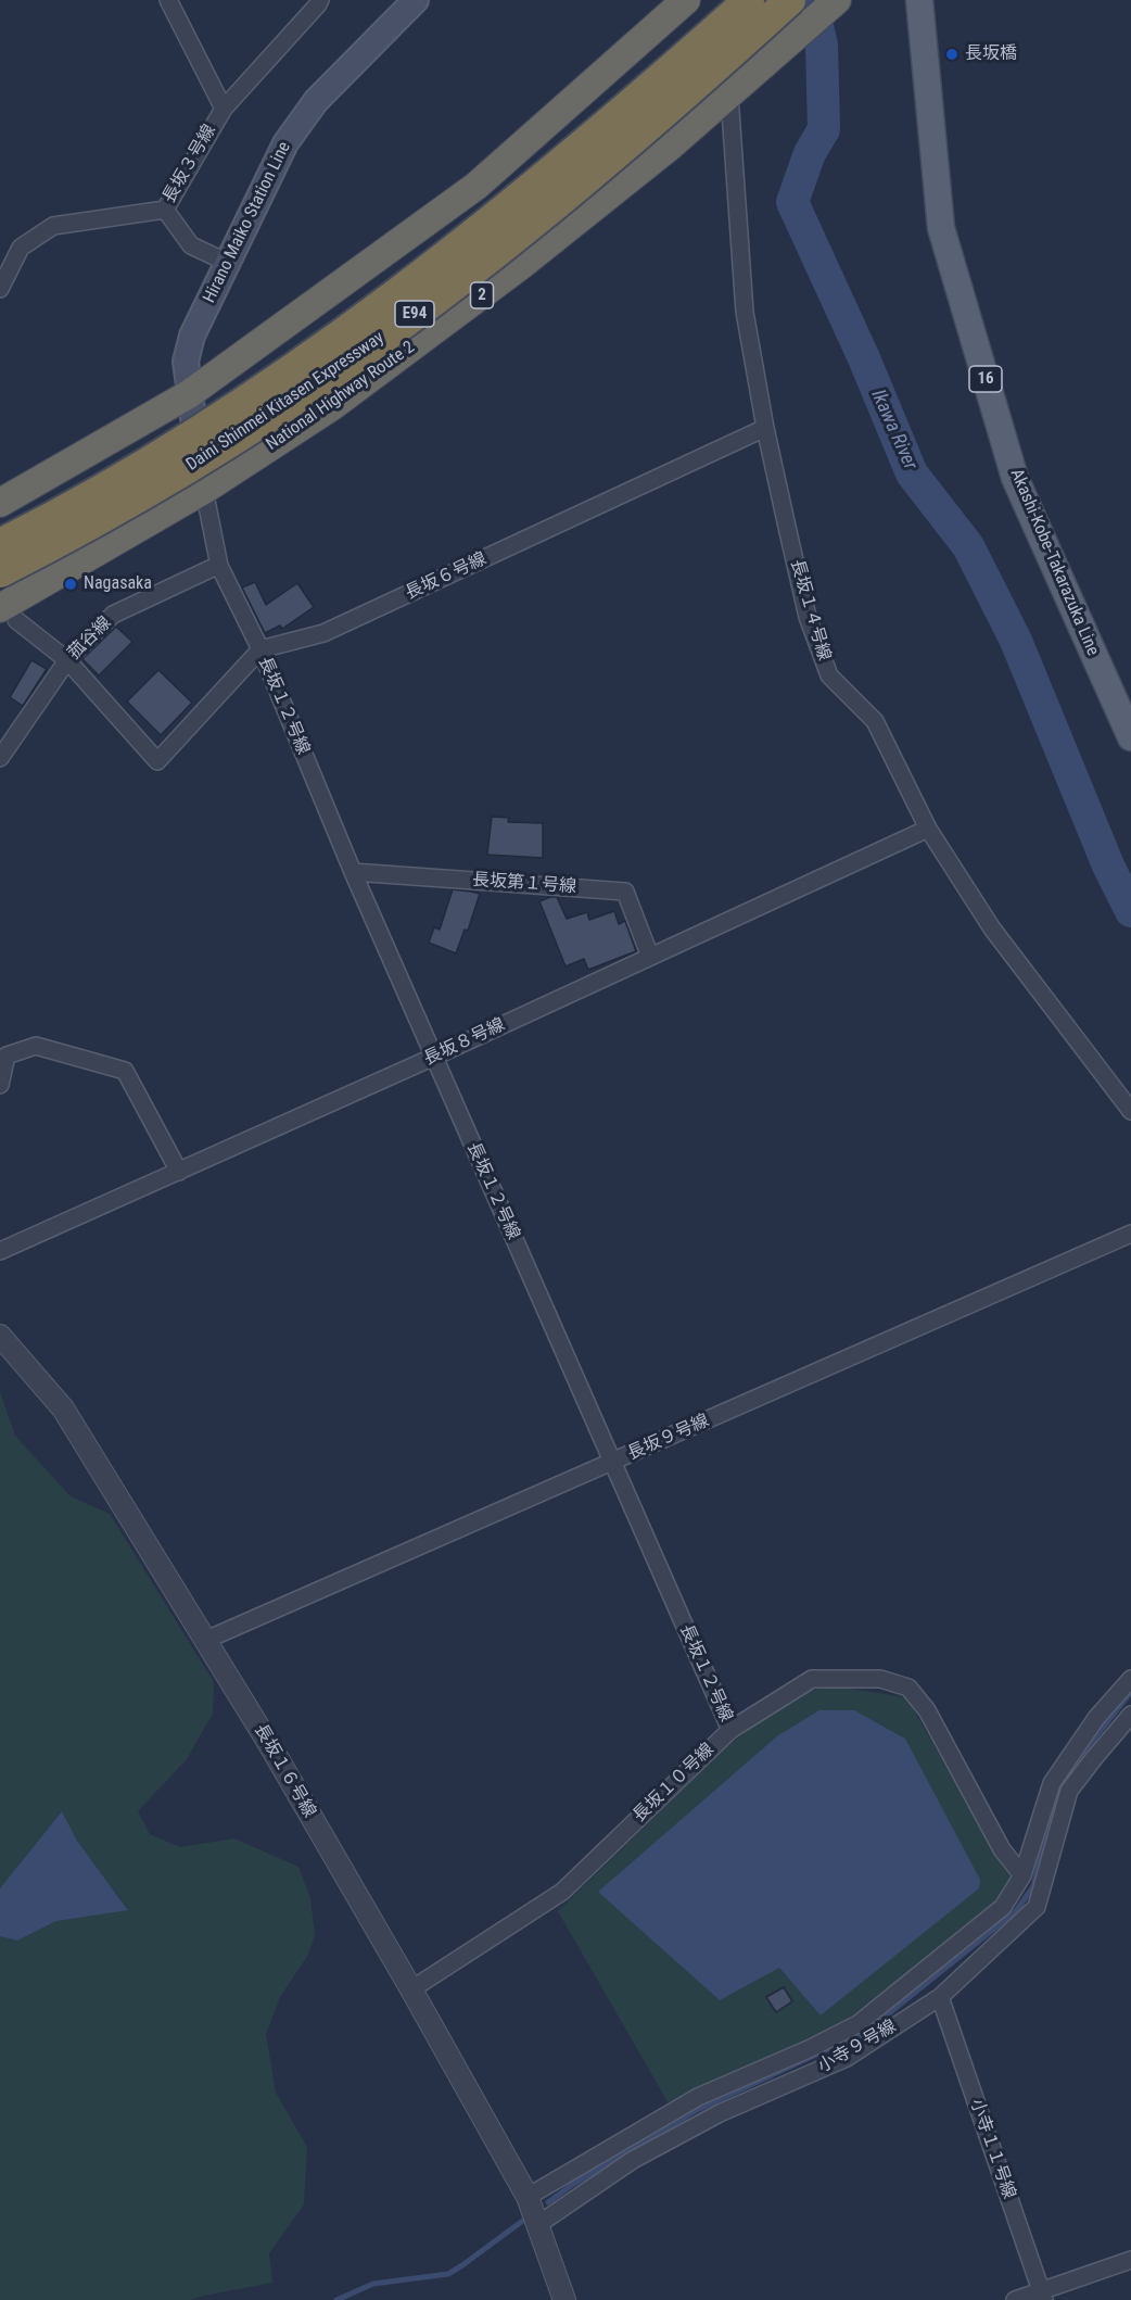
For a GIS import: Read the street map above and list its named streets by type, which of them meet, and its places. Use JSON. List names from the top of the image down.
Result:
{
  "streets": {
    "highway": [
      "2",
      "E94",
      "National Highway Route 2",
      "Daini Shinmei Kitasen Expressway"
    ],
    "main road": ["Hirano Maiko Station Line", "16", "Akashi-Kobe-Takarazuka Line"],
    "street": [
      "長坂３号線",
      "長坂６号線",
      "長坂１４号線",
      "菰谷線",
      "長坂１２号線",
      "長坂第１号線",
      "長坂８号線",
      "長坂９号線",
      "長坂１６号線",
      "長坂１０号線",
      "小寺９号線",
      "小寺１１号線"
    ]
  },
  "crossings": [
    ["Hirano Maiko Station Line", "National Highway Route 2"],
    ["Hirano Maiko Station Line", "長坂１２号線"],
    ["National Highway Route 2", "長坂１４号線"],
    ["National Highway Route 2", "長坂１２号線"],
    ["長坂６号線", "長坂１４号線"],
    ["長坂６号線", "長坂１２号線"],
    ["長坂１４号線", "長坂８号線"],
    ["菰谷線", "長坂１２号線"],
    ["長坂１２号線", "長坂第１号線"],
    ["長坂１２号線", "長坂８号線"],
    ["長坂１２号線", "長坂９号線"],
    ["長坂１２号線", "長坂１０号線"],
    ["長坂第１号線", "長坂８号線"],
    ["長坂９号線", "長坂１６号線"],
    ["長坂１６号線", "長坂１０号線"],
    ["長坂１６号線", "小寺９号線"],
    ["小寺９号線", "小寺１１号線"]
  ],
  "water": ["Ikawa River"],
  "places": ["長坂橋", "Nagasaka"]
}
